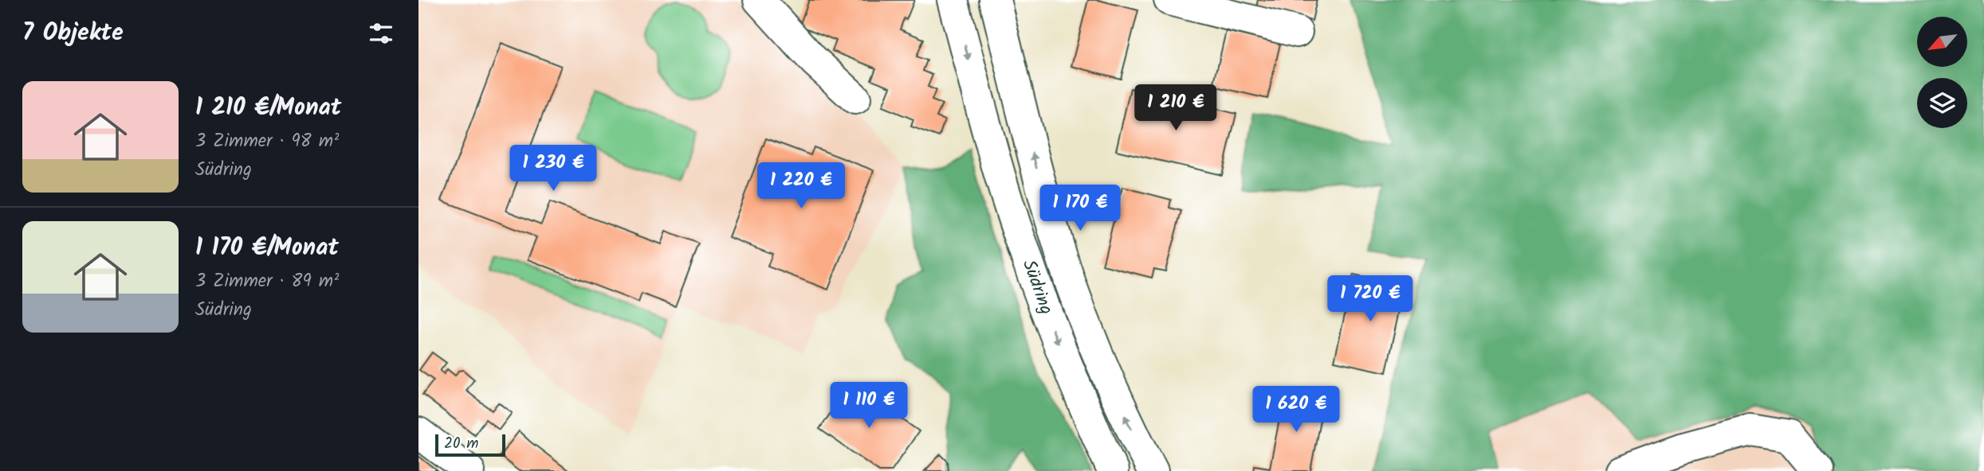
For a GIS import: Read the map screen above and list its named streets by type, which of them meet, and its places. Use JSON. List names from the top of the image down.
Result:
{
  "streets": {
    "main road": ["Südring"]
  },
  "scale_bar": "20 m",
  "north": "bottom left",
  "page": {
    "heading": "7 Objekte",
    "list": [
      {
        "name": "1 210 €/Monat",
        "note": "3 Zimmer · 98 m² · Südring"
      },
      {
        "name": "1 170 €/Monat",
        "note": "3 Zimmer · 89 m² · Südring"
      }
    ],
    "price": [
      "1 210 €",
      "1 230 €",
      "1 220 €",
      "1 170 €",
      "1 720 €",
      "1 110 €",
      "1 620 €"
    ],
    "scale": "20 m"
  }
}
